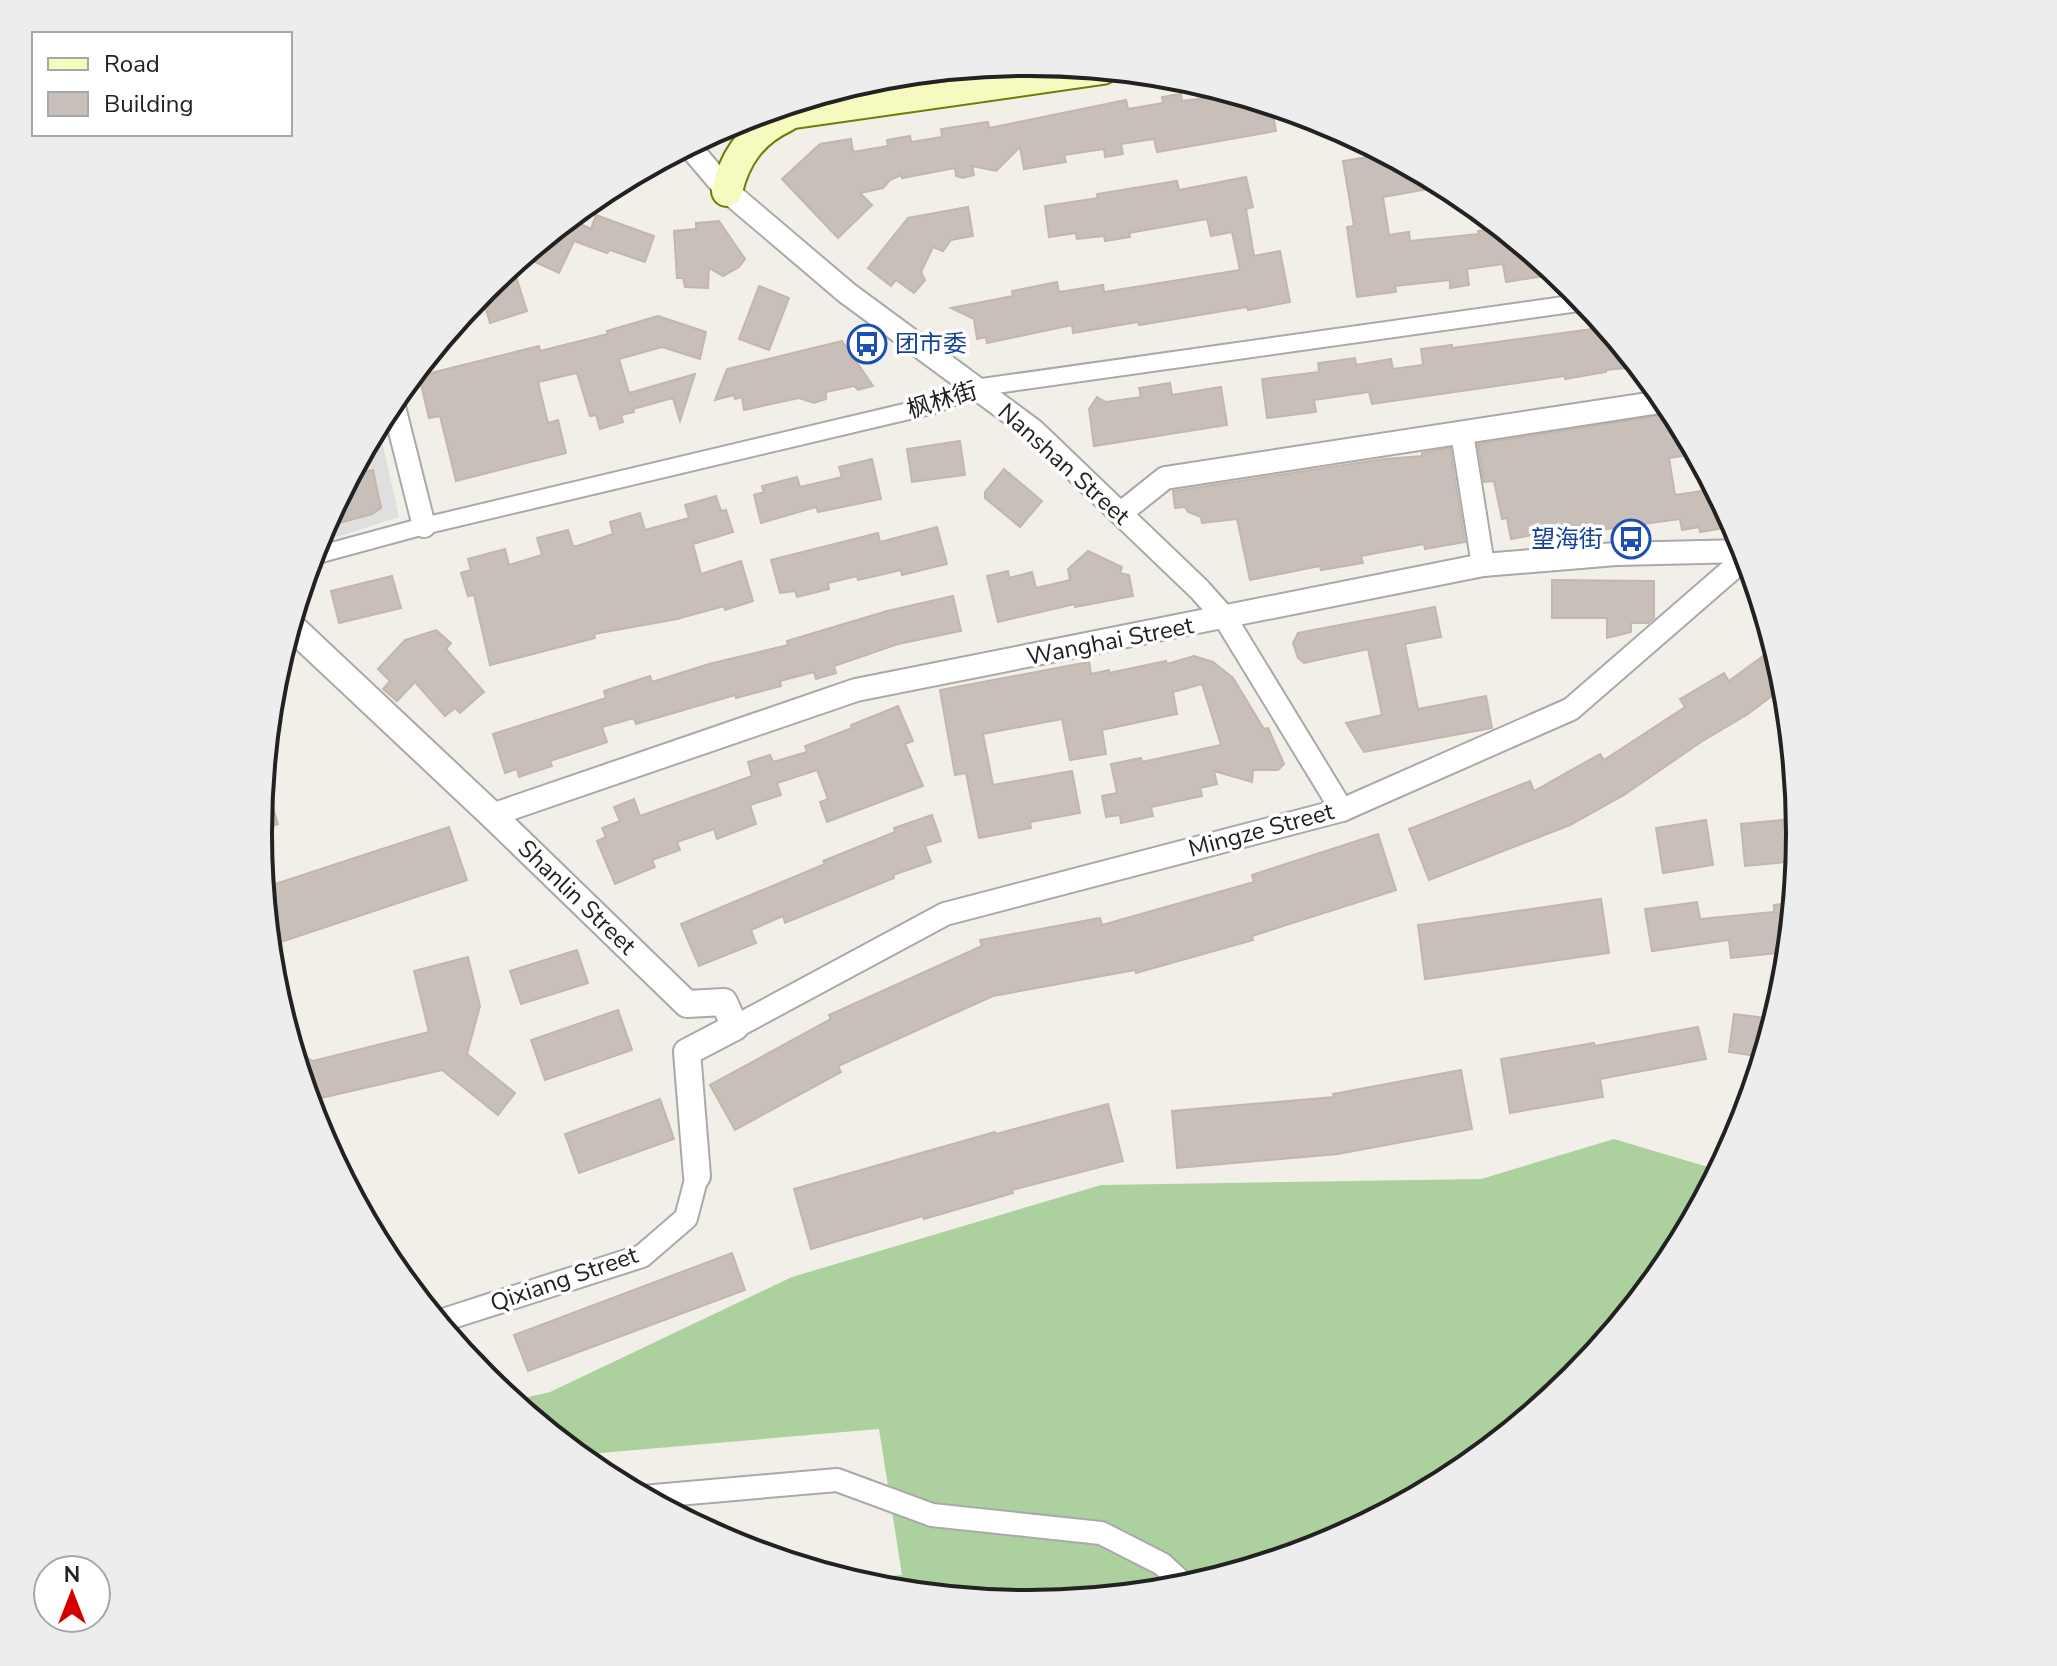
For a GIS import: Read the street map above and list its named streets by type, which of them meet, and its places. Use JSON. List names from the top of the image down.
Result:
{
  "streets": {
    "street": [
      "枫林街",
      "Nanshan Street",
      "Wanghai Street",
      "Mingze Street",
      "Shanlin Street",
      "Qixiang Street"
    ]
  },
  "crossings": [
    ["枫林街", "Nanshan Street"],
    ["Nanshan Street", "Wanghai Street"],
    ["Nanshan Street", "Mingze Street"],
    ["Wanghai Street", "Shanlin Street"],
    ["Mingze Street", "Shanlin Street"]
  ],
  "places": {
    "bus stop": ["团市委", "望海街"]
  },
  "legend": ["Road", "Building"],
  "north": "top"
}
